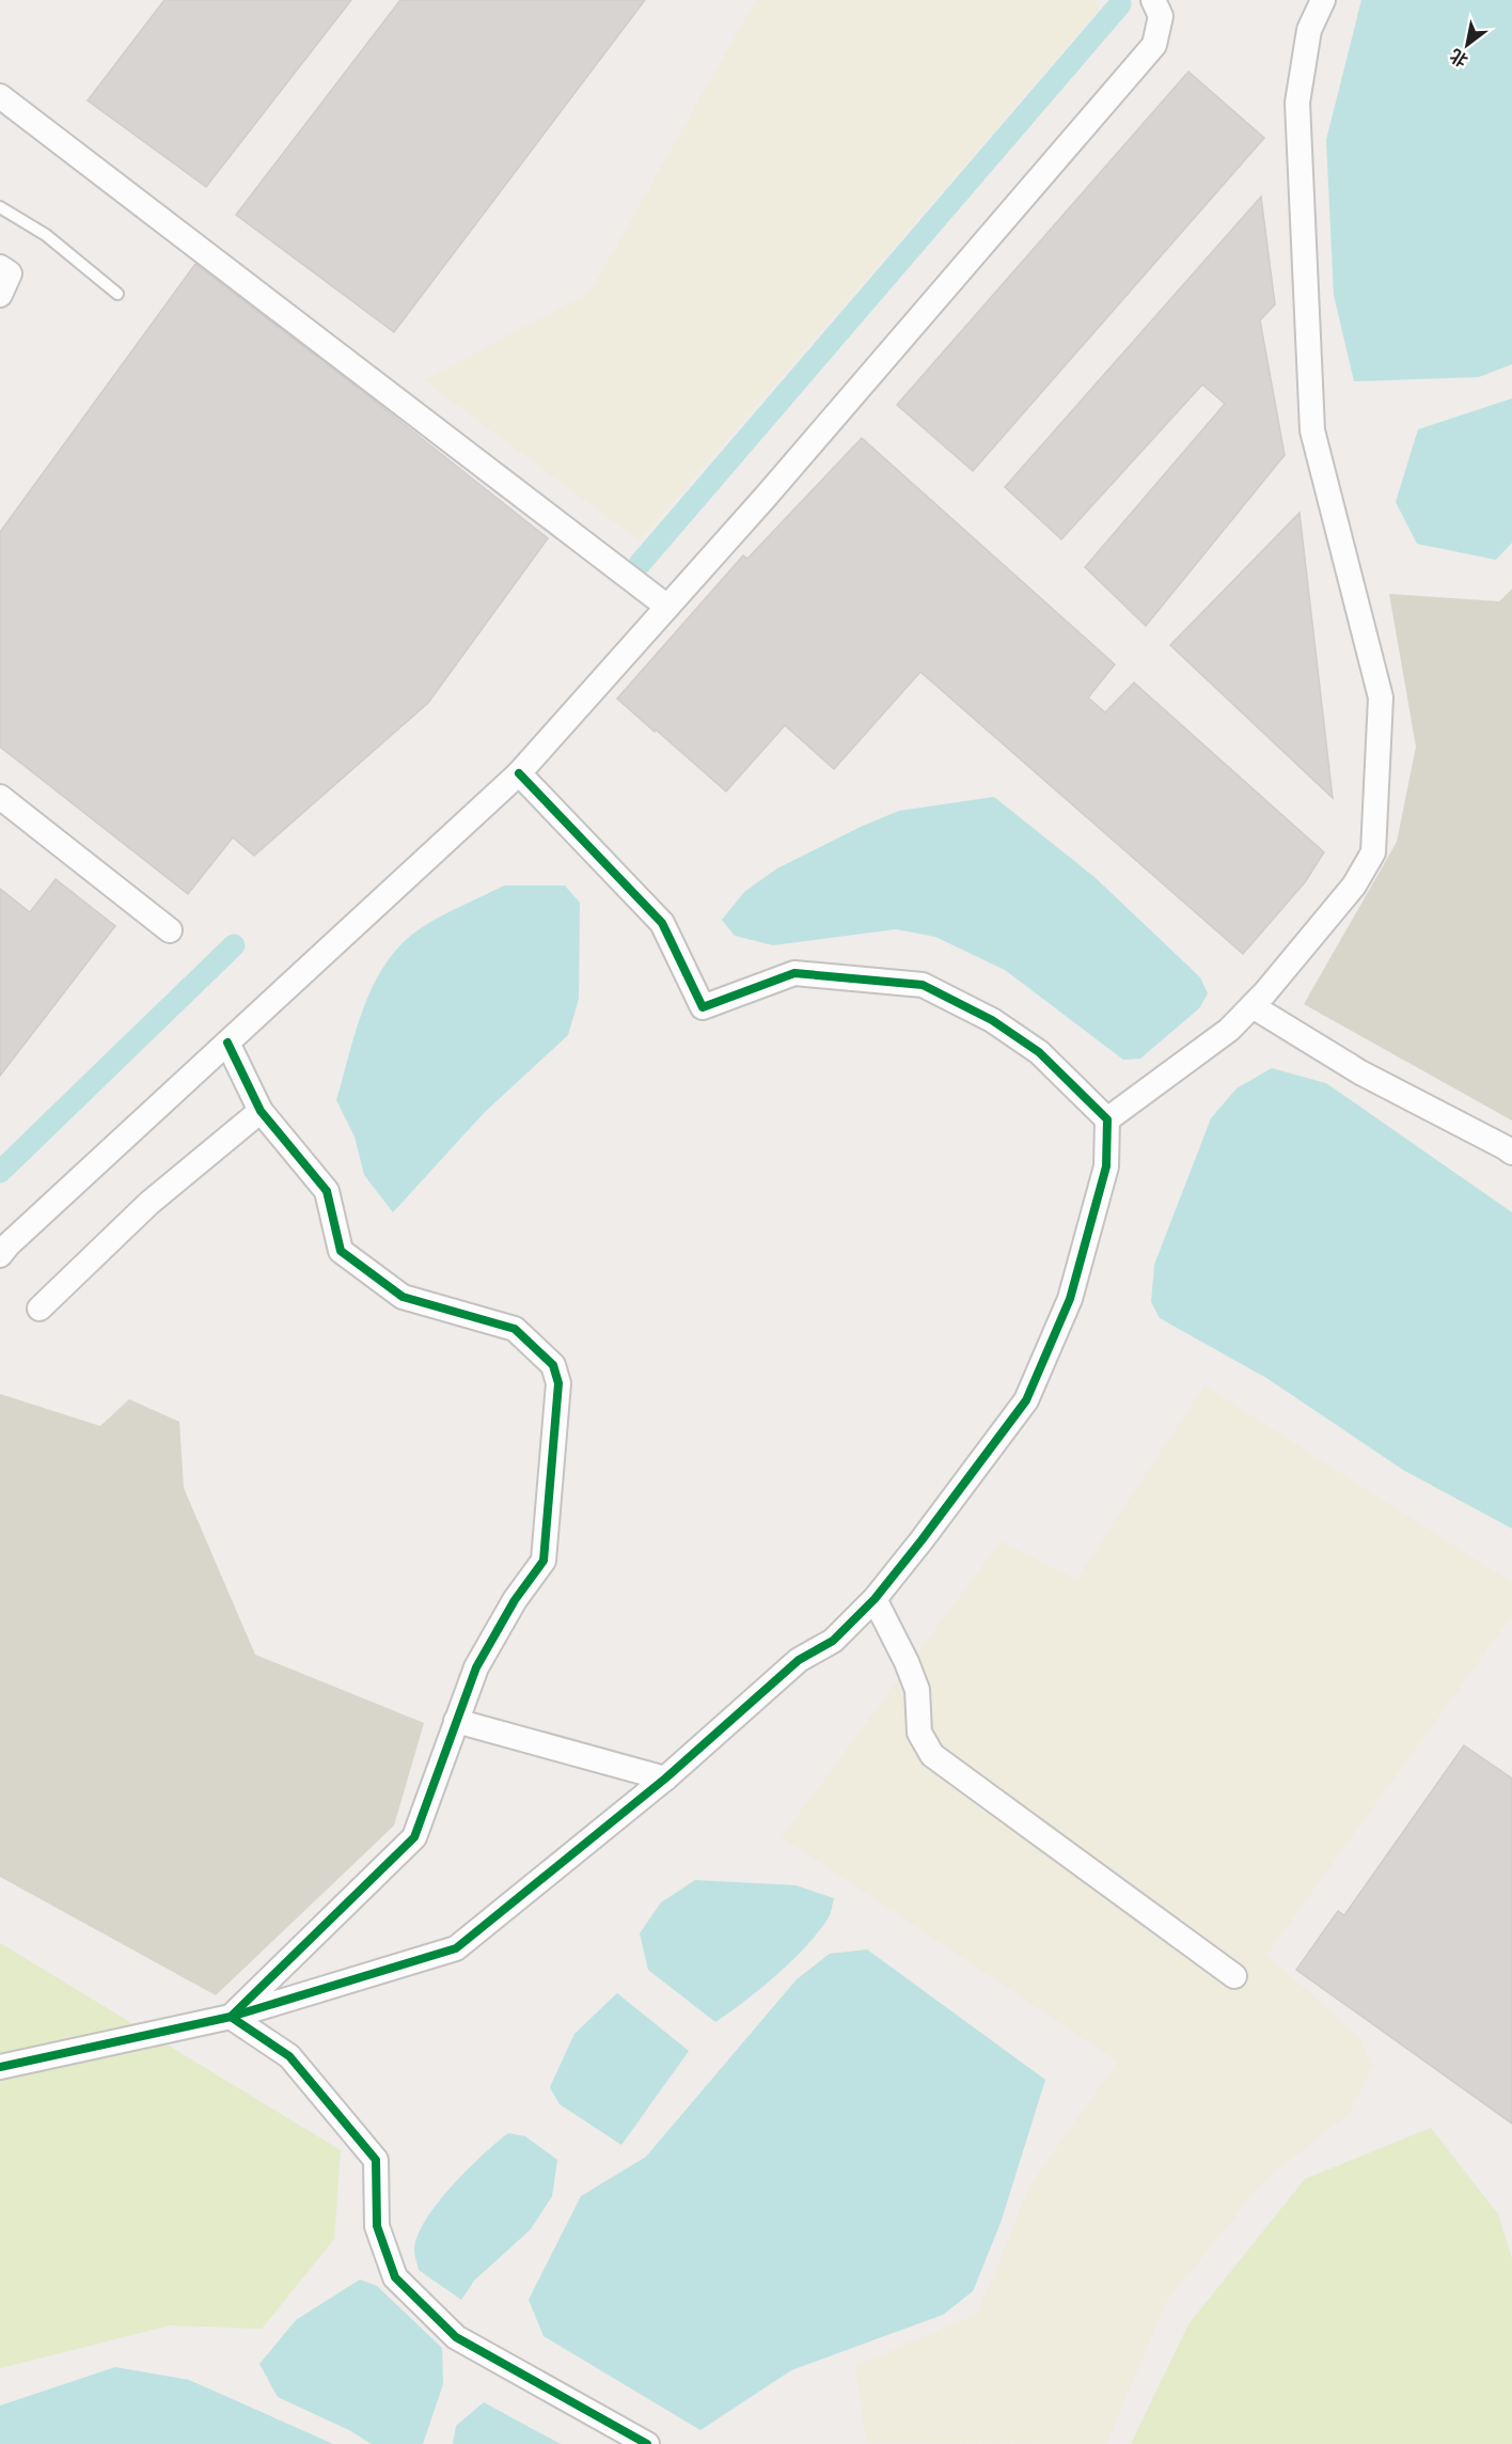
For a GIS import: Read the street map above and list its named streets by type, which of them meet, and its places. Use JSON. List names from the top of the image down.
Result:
{
  "north": "bottom left"
}
